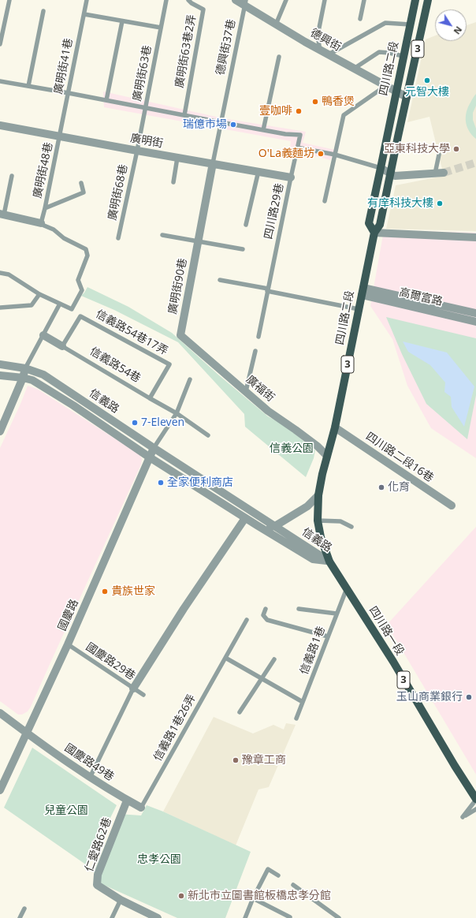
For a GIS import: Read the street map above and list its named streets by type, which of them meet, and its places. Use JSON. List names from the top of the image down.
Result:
{
  "streets": {
    "main road": ["3", "四川路二段", "四川路一段"],
    "street": [
      "德興街",
      "廣明街",
      "廣明街90巷",
      "高爾富路",
      "信義路54巷",
      "廣福街",
      "信義路",
      "四川路二段16巷",
      "國慶路",
      "國慶路49巷",
      "仁愛路62巷"
    ],
    "lane": [
      "德興街37巷",
      "廣明街63巷2弄",
      "廣明街41巷",
      "廣明街63巷",
      "廣明街48巷",
      "廣明街68巷",
      "四川路29巷",
      "信義路54巷17弄",
      "信義路1巷",
      "國慶路29巷",
      "信義路1巷26弄"
    ]
  },
  "crossings": [
    ["德興街", "德興街37巷"],
    ["德興街", "四川路二段"],
    ["德興街37巷", "廣明街"],
    ["德興街37巷", "廣明街90巷"],
    ["廣明街41巷", "廣明街"],
    ["廣明街41巷", "廣明街48巷"],
    ["四川路二段", "高爾富路"],
    ["四川路二段", "廣福街"],
    ["四川路二段", "四川路二段16巷"],
    ["四川路二段", "四川路一段"],
    ["廣明街63巷", "廣明街"],
    ["廣明街63巷", "廣明街68巷"],
    ["廣明街", "廣明街48巷"],
    ["廣明街", "廣明街68巷"],
    ["廣明街", "四川路29巷"],
    ["廣明街", "廣明街90巷"],
    ["廣明街90巷", "廣福街"],
    ["信義路54巷17弄", "信義路54巷"],
    ["信義路", "國慶路"],
    ["信義路", "四川路一段"],
    ["國慶路", "國慶路29巷"],
    ["國慶路", "國慶路49巷"],
    ["四川路一段", "信義路1巷"],
    ["信義路1巷26弄", "國慶路49巷"],
    ["國慶路49巷", "仁愛路62巷"]
  ],
  "parks": ["信義公園", "兒童公園", "忠孝公園"],
  "places": [
    "元智大樓",
    "鴨香煲",
    "壹咖啡",
    "瑞億市場",
    "亞東科技大學",
    "O'La義麵坊",
    "有庠科技大樓",
    "7-Eleven",
    "全家便利商店",
    "化育",
    "貴族世家",
    "玉山商業銀行",
    "豫章工商",
    "新北市立圖書館板橋忠孝分館"
  ],
  "north": "bottom right"
}
